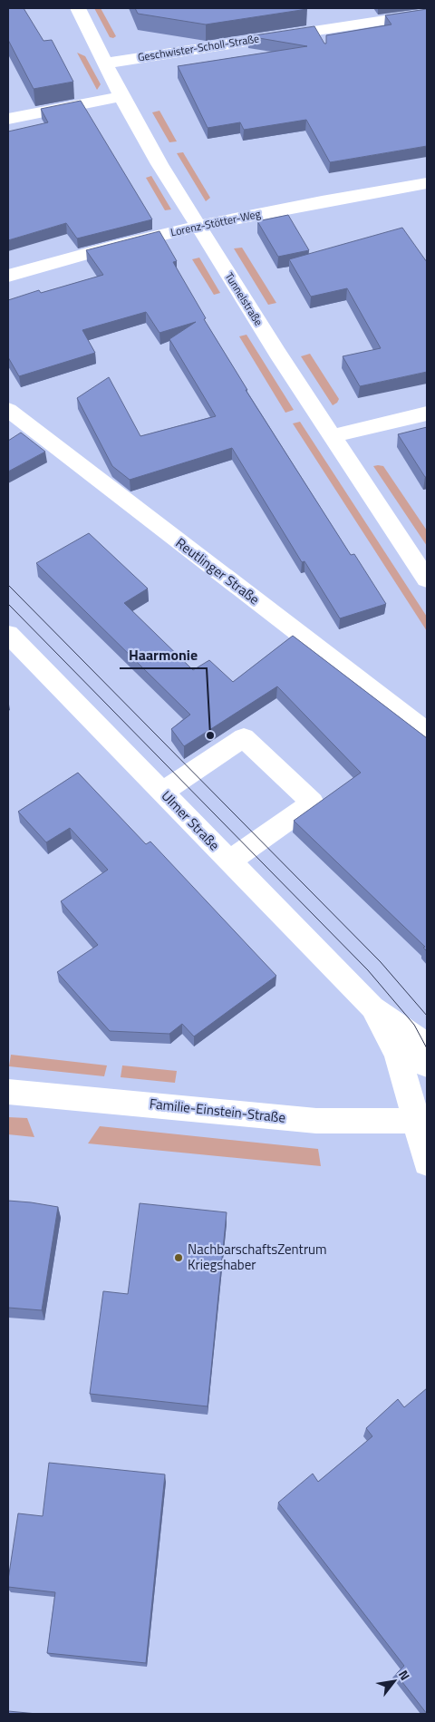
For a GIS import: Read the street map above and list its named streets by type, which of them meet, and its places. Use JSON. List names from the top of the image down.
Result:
{
  "streets": {
    "street": [
      "Geschwister-Scholl-Straße",
      "Lorenz-Stötter-Weg",
      "Tunnelstraße",
      "Reutlinger Straße",
      "Ulmer Straße",
      "Familie-Einstein-Straße"
    ]
  },
  "crossings": [
    ["Geschwister-Scholl-Straße", "Tunnelstraße"],
    ["Lorenz-Stötter-Weg", "Tunnelstraße"],
    ["Ulmer Straße", "Familie-Einstein-Straße"]
  ],
  "places": ["Haarmonie", "NachbarschaftsZentrum Kriegshaber"],
  "north": "top right"
}
